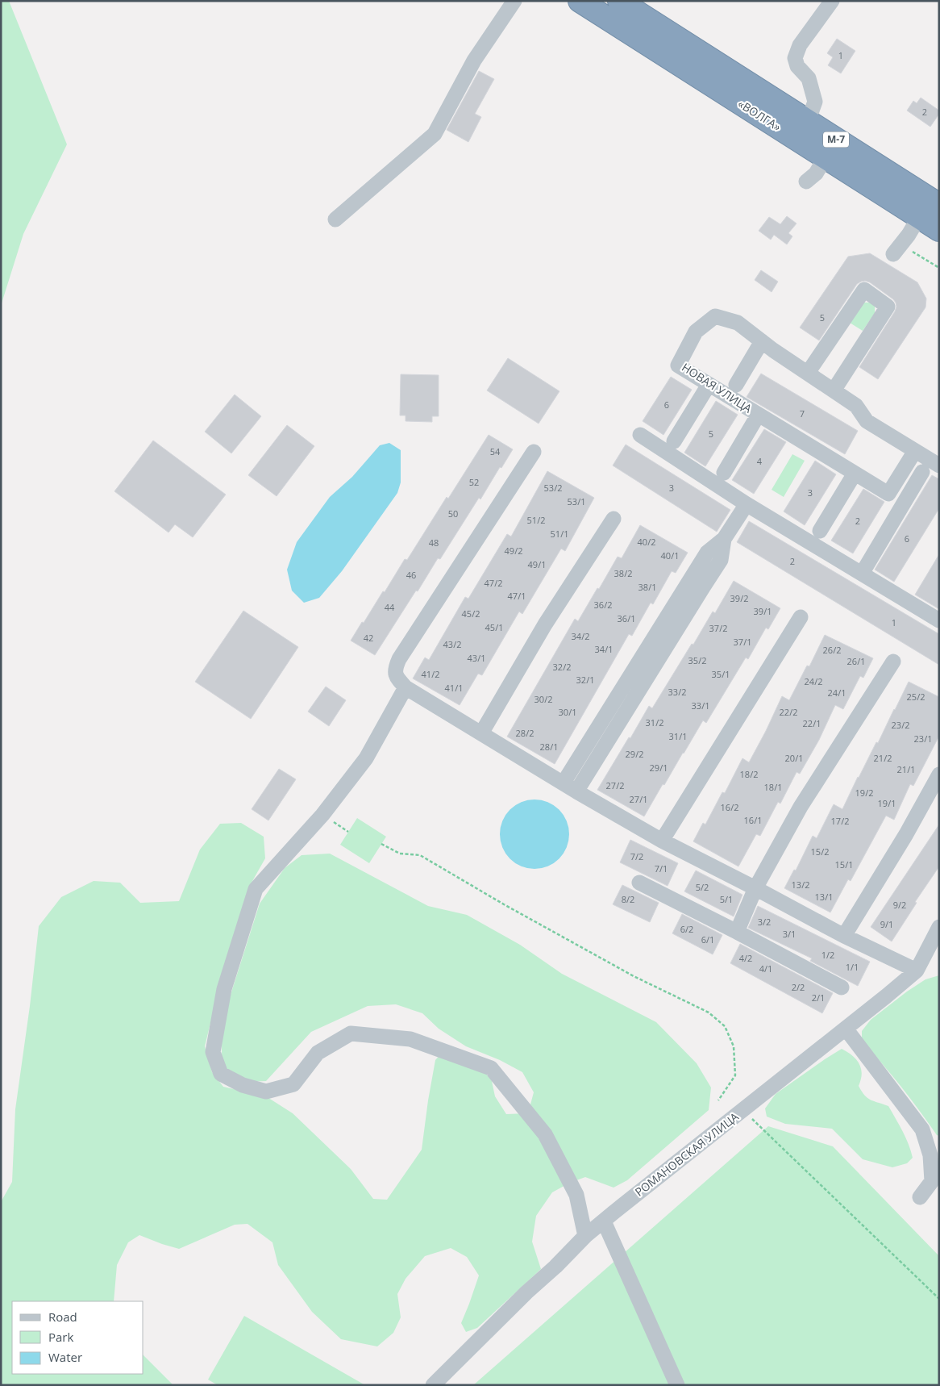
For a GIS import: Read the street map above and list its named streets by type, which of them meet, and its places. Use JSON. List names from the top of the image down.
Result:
{
  "streets": {
    "highway": ["«ВОЛГА»", "М-7"],
    "street": ["НОВАЯ УЛИЦА", "РОМАНОВСКАЯ УЛИЦА"]
  },
  "house_numbers": [
    "1",
    "2",
    "5",
    "6",
    "7",
    "5",
    "54",
    "4",
    "52",
    "53/2",
    "3",
    "3",
    "53/1",
    "50",
    "51/2",
    "2",
    "51/1",
    "6",
    "40/2",
    "48",
    "49/2",
    "40/1",
    "2",
    "49/1",
    "38/2",
    "46",
    "47/2",
    "38/1",
    "47/1",
    "39/2",
    "36/2",
    "44",
    "39/1",
    "45/2",
    "36/1",
    "1",
    "45/1",
    "37/2",
    "34/2",
    "42",
    "37/1",
    "43/2",
    "34/1",
    "26/2",
    "43/1",
    "35/2",
    "26/1",
    "32/2",
    "41/2",
    "35/1",
    "32/1",
    "24/2",
    "41/1",
    "33/2",
    "24/1",
    "25/2",
    "30/2",
    "33/1",
    "30/1",
    "22/2",
    "31/2",
    "22/1",
    "23/2",
    "28/2",
    "31/1",
    "23/1",
    "28/1",
    "29/2",
    "20/1",
    "21/2",
    "29/1",
    "21/1",
    "18/2",
    "27/2",
    "18/1",
    "19/2",
    "27/1",
    "19/1",
    "16/2",
    "16/1",
    "17/2",
    "15/2",
    "7/2",
    "15/1",
    "7/1",
    "13/2",
    "5/2",
    "13/1",
    "8/2",
    "5/1",
    "9/2",
    "3/2",
    "9/1",
    "6/2",
    "3/1",
    "6/1",
    "1/2",
    "4/2",
    "1/1",
    "4/1",
    "2/2",
    "2/1"
  ],
  "legend": ["Road", "Park", "Water"]
}
